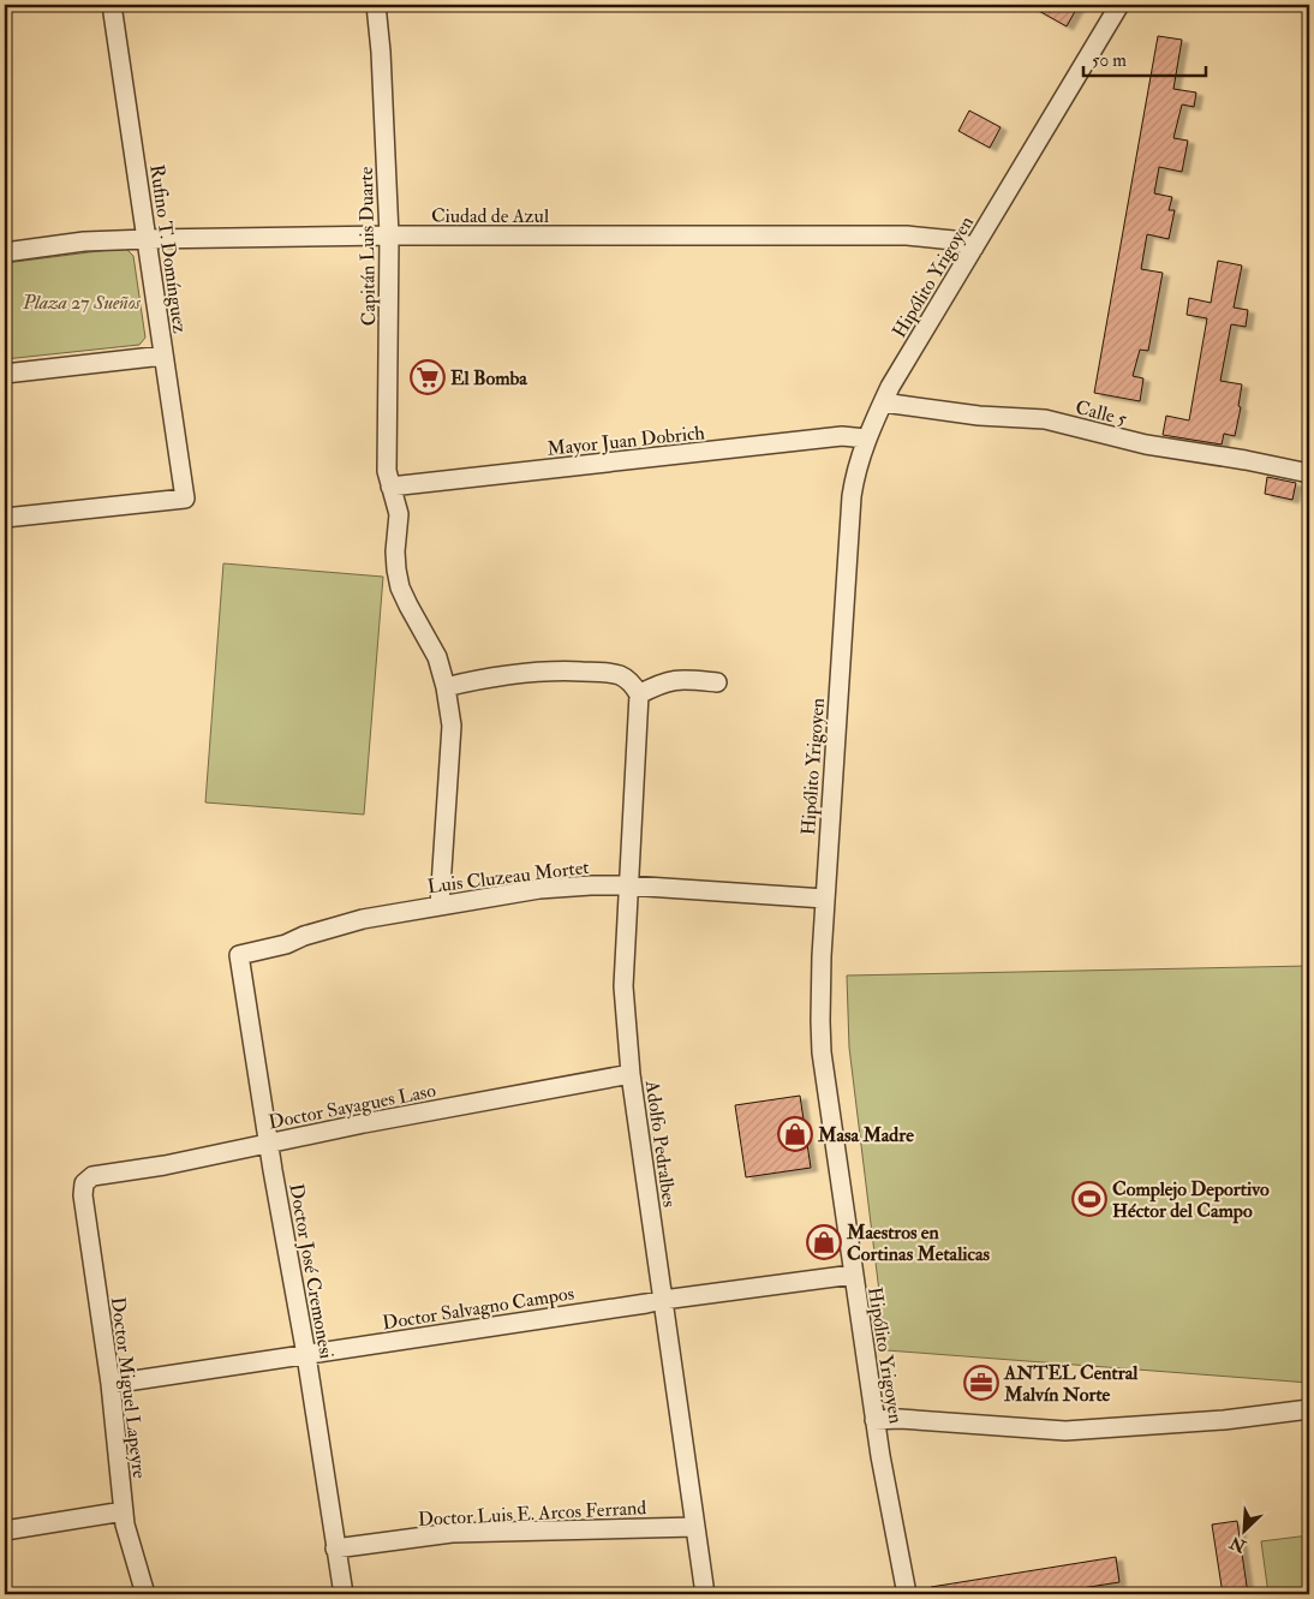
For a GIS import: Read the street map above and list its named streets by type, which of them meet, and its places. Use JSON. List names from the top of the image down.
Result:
{
  "streets": {
    "street": [
      "Ciudad de Azul",
      "Capitán Luis Duarte",
      "Rufino T. Domínguez",
      "Hipólito Yrigoyen",
      "Calle 5",
      "Mayor Juan Dobrich",
      "Luis Cluzeau Mortet",
      "Doctor Sayagues Laso",
      "Adolfo Pedralbes",
      "Doctor José Cremonesi",
      "Doctor Salvagno Campos",
      "Doctor Miguel Lapeyre",
      "Doctor Luis E. Arcos Ferrand"
    ]
  },
  "crossings": [
    ["Ciudad de Azul", "Capitán Luis Duarte"],
    ["Ciudad de Azul", "Rufino T. Domínguez"],
    ["Ciudad de Azul", "Hipólito Yrigoyen"],
    ["Capitán Luis Duarte", "Mayor Juan Dobrich"],
    ["Capitán Luis Duarte", "Luis Cluzeau Mortet"],
    ["Hipólito Yrigoyen", "Calle 5"],
    ["Hipólito Yrigoyen", "Mayor Juan Dobrich"],
    ["Hipólito Yrigoyen", "Luis Cluzeau Mortet"],
    ["Hipólito Yrigoyen", "Doctor Salvagno Campos"],
    ["Luis Cluzeau Mortet", "Adolfo Pedralbes"],
    ["Luis Cluzeau Mortet", "Doctor José Cremonesi"],
    ["Doctor Sayagues Laso", "Adolfo Pedralbes"],
    ["Doctor Sayagues Laso", "Doctor José Cremonesi"],
    ["Doctor Sayagues Laso", "Doctor Miguel Lapeyre"],
    ["Adolfo Pedralbes", "Doctor Salvagno Campos"],
    ["Adolfo Pedralbes", "Doctor Luis E. Arcos Ferrand"],
    ["Doctor José Cremonesi", "Doctor Salvagno Campos"],
    ["Doctor José Cremonesi", "Doctor Luis E. Arcos Ferrand"],
    ["Doctor Salvagno Campos", "Doctor Miguel Lapeyre"]
  ],
  "parks": ["Plaza 27 Sueños"],
  "places": {
    "supermarket": ["El Bomba"],
    "shop": ["Masa Madre", "Maestros en Cortinas Metalicas"],
    "sports": ["Complejo Deportivo Héctor del Campo"],
    "office": ["ANTEL Central Malvín Norte"]
  },
  "scale_bar": "50 m",
  "north": "bottom left"
}
